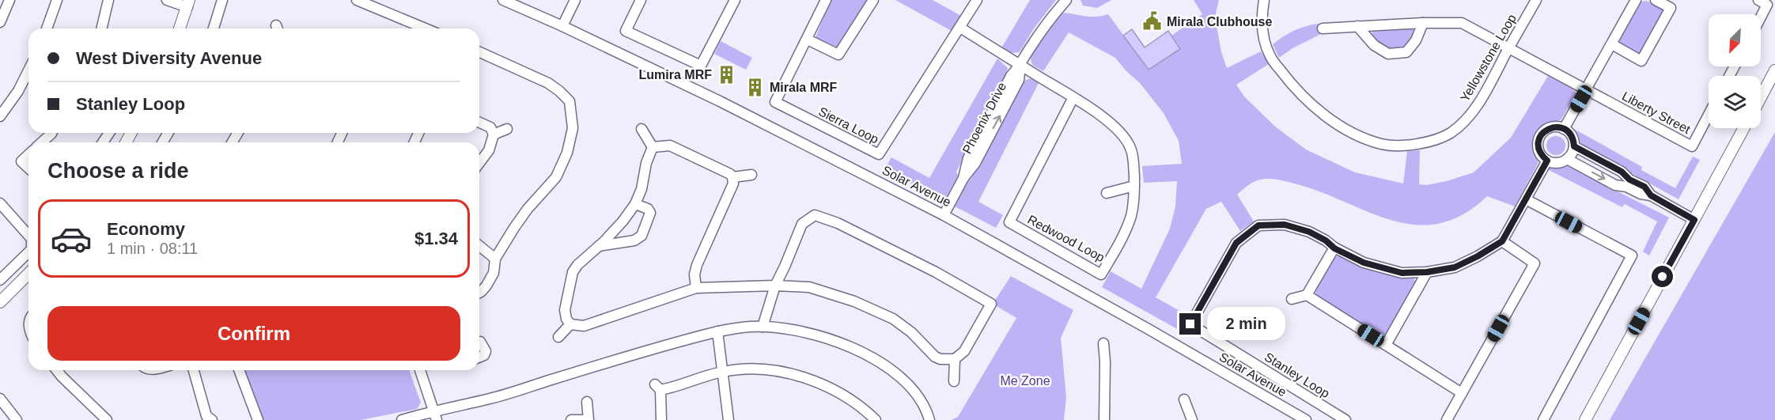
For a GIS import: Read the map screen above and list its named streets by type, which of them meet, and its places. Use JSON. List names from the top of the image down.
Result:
{
  "streets": {
    "street": [
      "Yellowstone Loop",
      "Liberty Street",
      "Phoenix Drive",
      "Sierra Loop",
      "Solar Avenue",
      "Redwood Loop",
      "Stanley Loop"
    ]
  },
  "crossings": [
    ["Phoenix Drive", "Solar Avenue"],
    ["Phoenix Drive", "Redwood Loop"],
    ["Sierra Loop", "Redwood Loop"]
  ],
  "parks": ["Me Zone"],
  "places": {
    "public building": ["Mirala Clubhouse"],
    "building": ["Lumira MRF", "Mirala MRF"]
  },
  "north": "bottom left",
  "page": {
    "banner": ["West Diversity Avenue", "Stanley Loop"],
    "heading": "Choose a ride",
    "list": [
      {
        "name": "Economy",
        "note": "1 min · 08:11",
        "value": "$1.34"
      }
    ],
    "buttons": "Confirm",
    "bubble": "2 min"
  }
}
